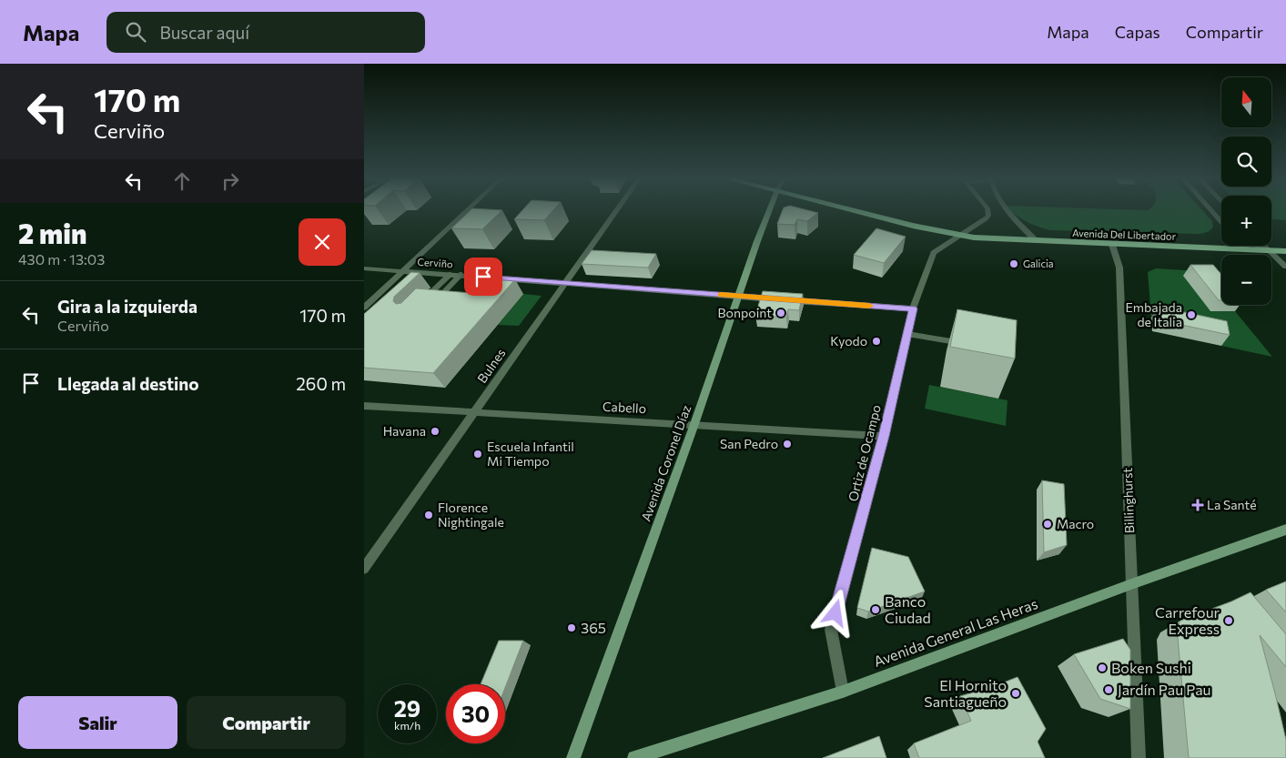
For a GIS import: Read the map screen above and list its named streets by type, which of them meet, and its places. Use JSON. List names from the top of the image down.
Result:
{
  "streets": {
    "main road": ["Avenida Del Libertador", "Avenida Coronel Díaz", "Avenida General Las Heras"],
    "street": [
      "Cerviño",
      "Bulnes",
      "Cabello",
      "Ortiz de Ocampo",
      "Billinghurst"
    ]
  },
  "crossings": [
    ["Avenida Del Libertador", "Ortiz de Ocampo"],
    ["Avenida Del Libertador", "Billinghurst"],
    ["Cerviño", "Bulnes"],
    ["Cerviño", "Ortiz de Ocampo"],
    ["Cerviño", "Avenida Coronel Díaz"],
    ["Bulnes", "Cabello"],
    ["Cabello", "Ortiz de Ocampo"],
    ["Cabello", "Avenida Coronel Díaz"],
    ["Ortiz de Ocampo", "Avenida General Las Heras"],
    ["Billinghurst", "Avenida General Las Heras"]
  ],
  "places": {
    "other": [
      "Galicia",
      "Bonpoint",
      "Embajada de Italia",
      "Kyodo",
      "Havana",
      "San Pedro",
      "Escuela Infantil Mi Tiempo",
      "Florence Nightingale",
      "Macro",
      "Banco Ciudad",
      "Carrefour Express",
      "365",
      "Boken Sushi",
      "Jardín Pau Pau",
      "El Hornito Santiagueño"
    ],
    "health": ["La Santé"]
  },
  "north": "top",
  "page": {
    "header": "Mapa",
    "search": "Buscar aquí",
    "nav": ["Mapa", "Capas", "Compartir"],
    "turn": ["170 m", "Cerviño"],
    "map_buttons": ["+", "−"],
    "heading": ["2 min", "430 m · 13:03"],
    "list": [
      {
        "name": "Gira a la izquierda",
        "note": "Cerviño",
        "value": "170 m"
      },
      {
        "name": "Llegada al destino",
        "value": "260 m"
      }
    ],
    "speed": "29 km/h",
    "limit": "30",
    "buttons": ["Salir", "Compartir"]
  }
}
